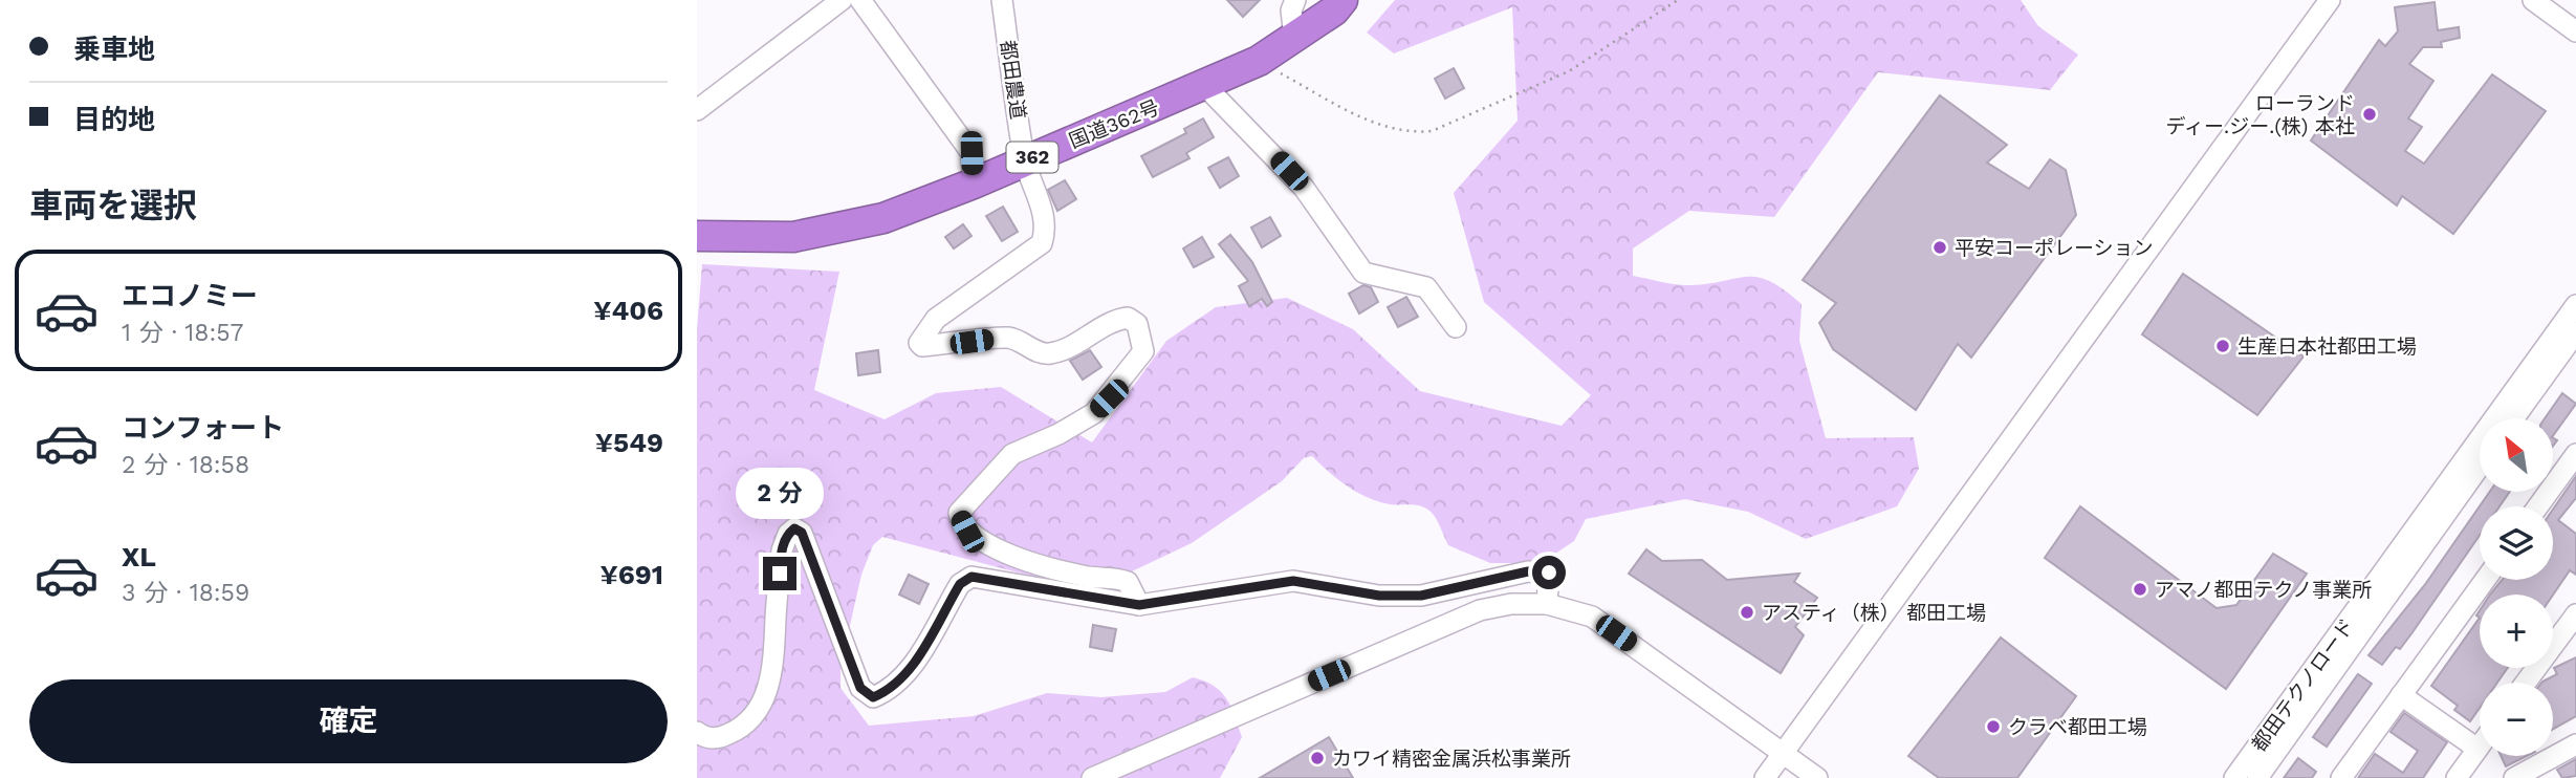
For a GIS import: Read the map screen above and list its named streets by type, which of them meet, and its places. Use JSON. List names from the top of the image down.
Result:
{
  "streets": {
    "highway": ["国道362号", "362"],
    "street": ["都田農道", "都田テクノロード"]
  },
  "crossings": [
    ["都田農道", "国道362号"]
  ],
  "places": [
    "ローランド ディー.ジー.(株) 本社",
    "平安コーポレーション",
    "生産日本社都田工場",
    "アマノ都田テクノ事業所",
    "アスティ（株） 都田工場",
    "クラベ都田工場",
    "カワイ精密金属浜松事業所"
  ],
  "north": "top left",
  "page": {
    "banner": ["乗車地", "目的地"],
    "heading": "車両を選択",
    "list": [
      {
        "name": "エコノミー",
        "note": "1 分 · 18:57",
        "value": "¥406"
      },
      {
        "name": "コンフォート",
        "note": "2 分 · 18:58",
        "value": "¥549"
      },
      {
        "name": "XL",
        "note": "3 分 · 18:59",
        "value": "¥691"
      }
    ],
    "map_buttons": ["+", "−"],
    "bubble": "2 分",
    "buttons": "確定"
  }
}
